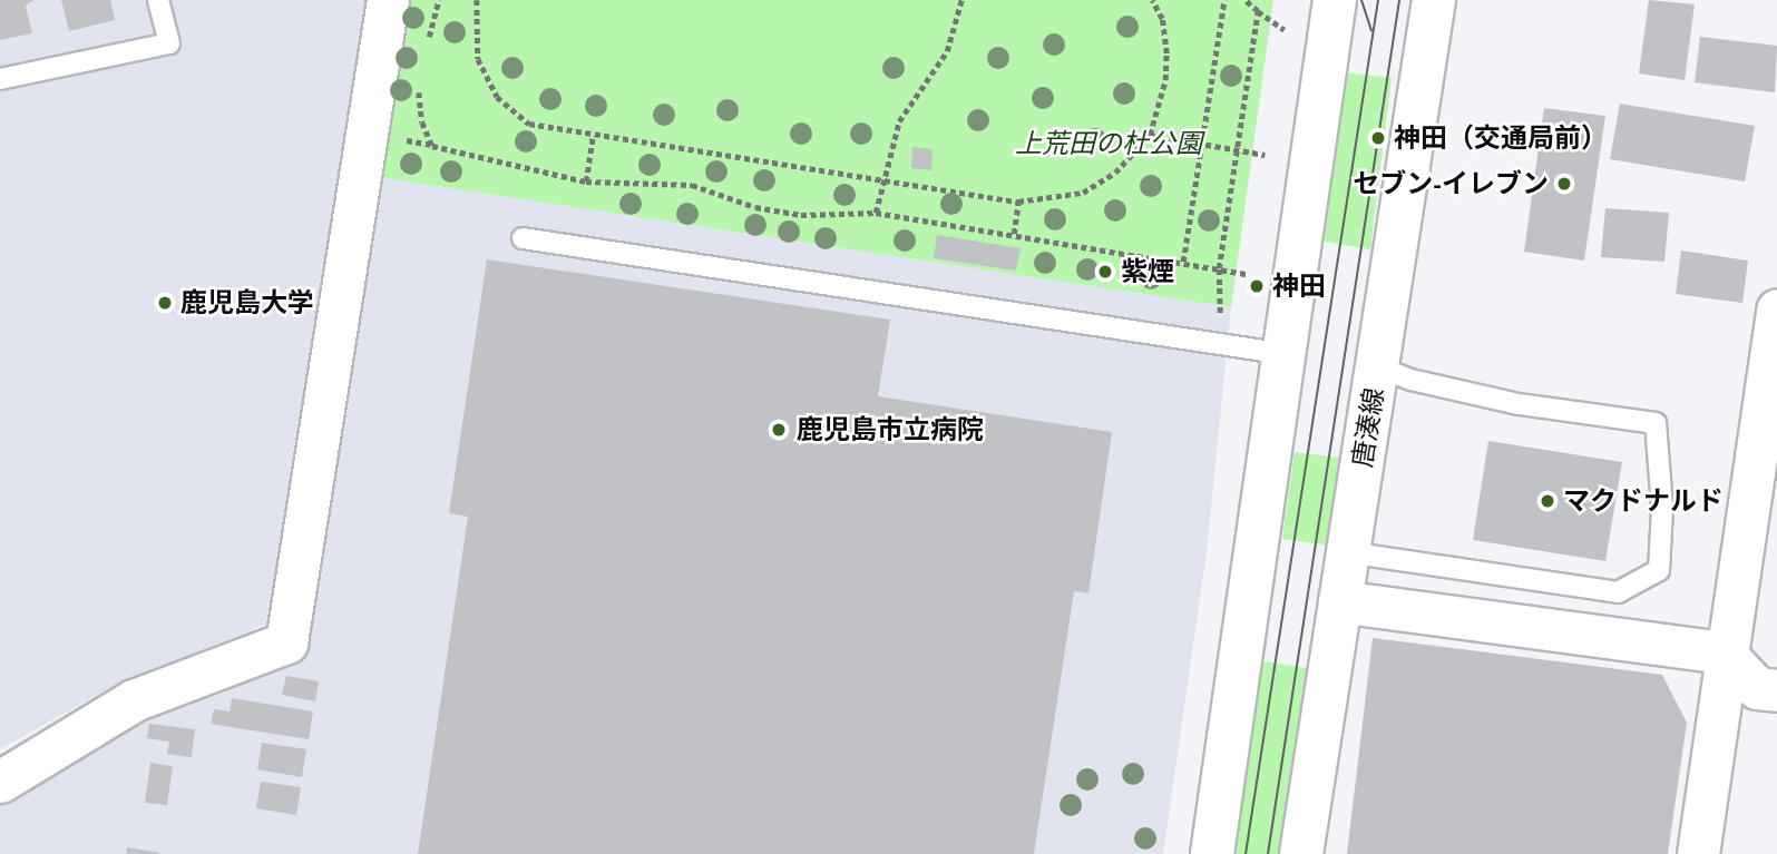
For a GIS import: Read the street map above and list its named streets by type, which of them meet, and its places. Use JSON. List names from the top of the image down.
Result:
{
  "streets": {
    "street": ["唐湊線"]
  },
  "parks": ["上荒田の杜公園"],
  "places": [
    "神田（交通局前）",
    "セブン-イレブン",
    "紫煙",
    "神田",
    "鹿児島大学",
    "鹿児島市立病院",
    "マクドナルド"
  ]
}
